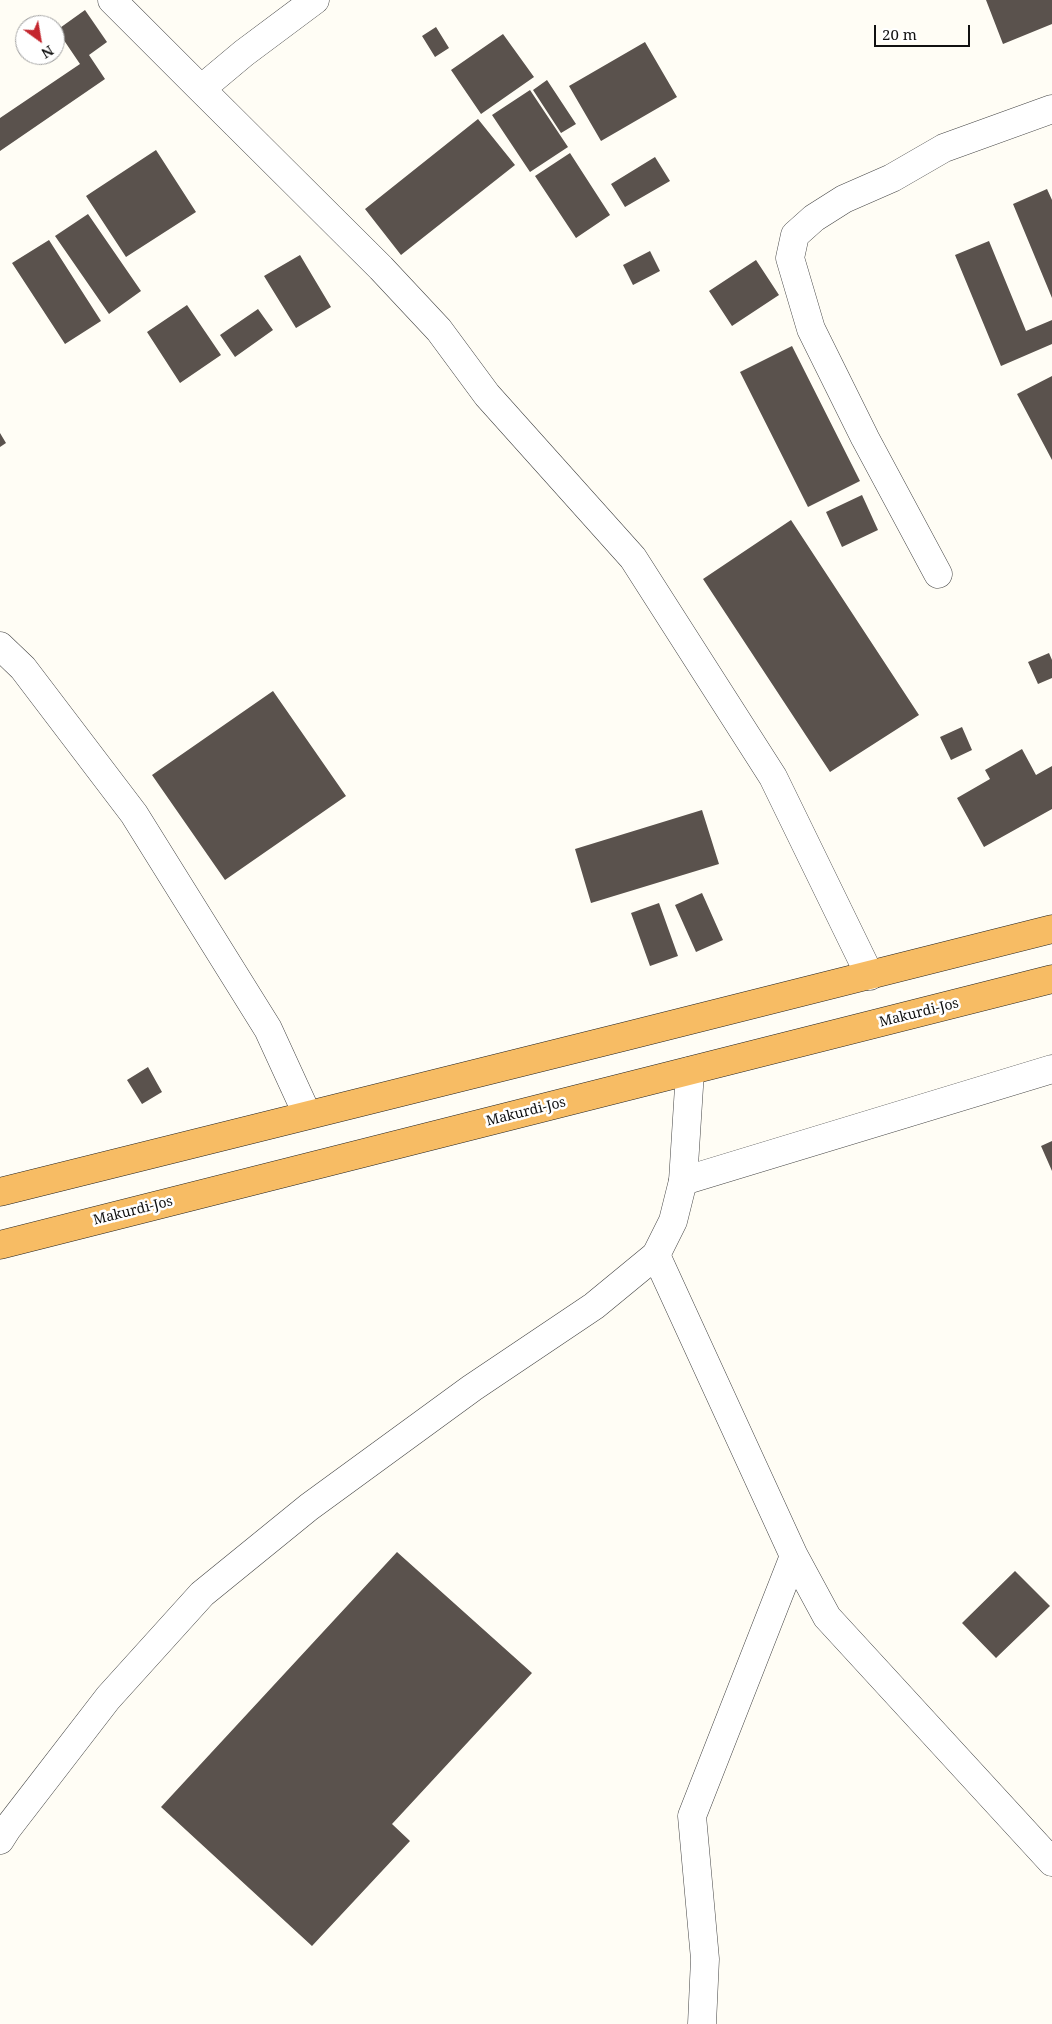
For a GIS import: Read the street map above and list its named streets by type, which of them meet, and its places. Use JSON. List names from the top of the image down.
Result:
{
  "streets": {
    "highway": ["Makurdi-Jos"]
  },
  "scale_bar": "20 m",
  "north": "bottom right"
}
